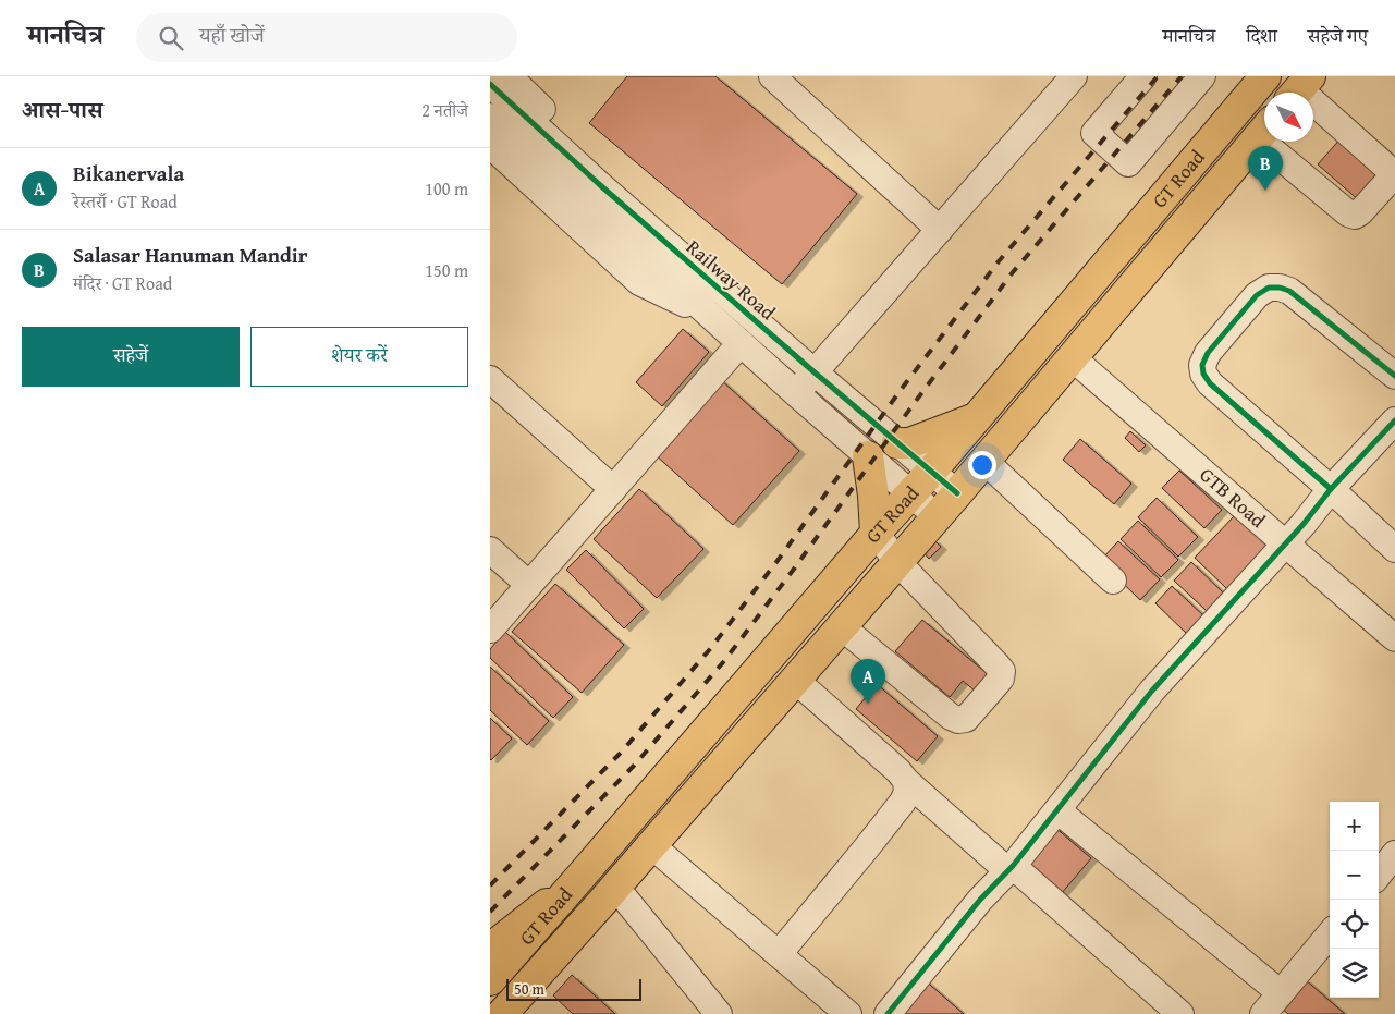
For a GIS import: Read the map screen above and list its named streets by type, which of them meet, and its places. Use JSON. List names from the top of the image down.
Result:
{
  "streets": {
    "main road": ["GT Road"],
    "street": ["Railway Road", "GTB Road"]
  },
  "crossings": [
    ["GT Road", "Railway Road"],
    ["GT Road", "GTB Road"]
  ],
  "scale_bar": "50 m",
  "north": "bottom right",
  "page": {
    "header": "मानचित्र",
    "search": "यहाँ खोजें",
    "nav": ["मानचित्र", "दिशा", "सहेजे गए"],
    "heading": ["आस-पास", "2 नतीजे"],
    "pins": ["B", "A"],
    "list": [
      {
        "mark": "A",
        "name": "Bikanervala",
        "note": "रेस्तराँ · GT Road",
        "value": "100 m"
      },
      {
        "mark": "B",
        "name": "Salasar Hanuman Mandir",
        "note": "मंदिर · GT Road",
        "value": "150 m"
      }
    ],
    "buttons": ["सहेजें", "शेयर करें"],
    "map_buttons": ["+", "−"],
    "scale": "50 m"
  }
}
